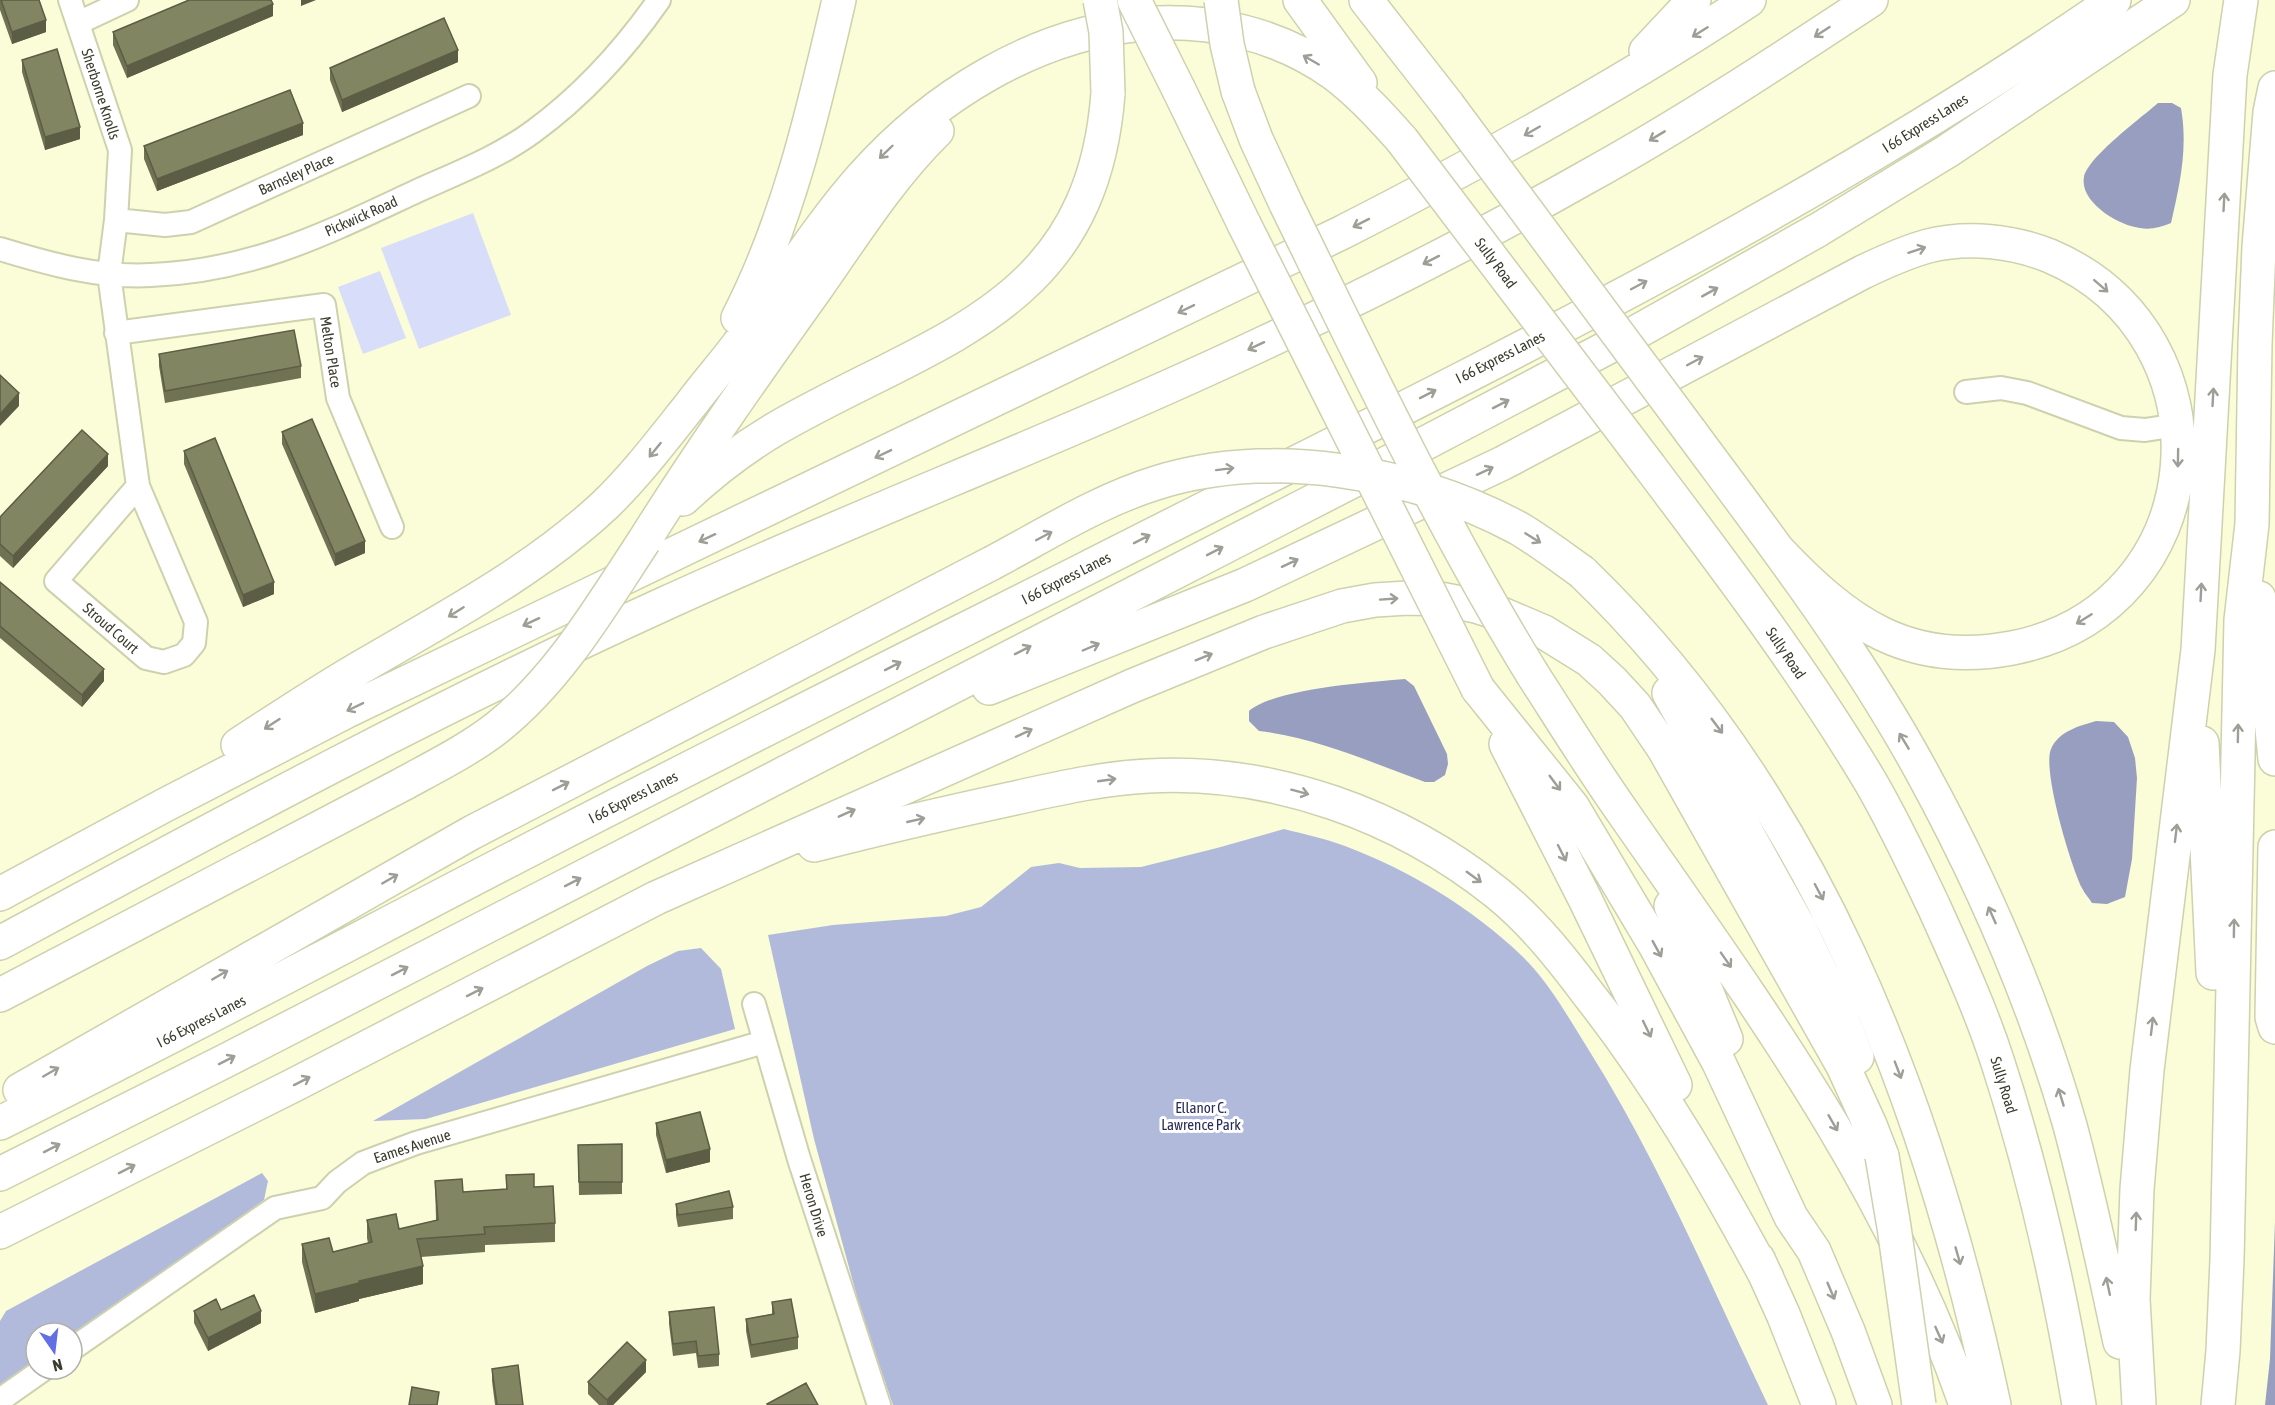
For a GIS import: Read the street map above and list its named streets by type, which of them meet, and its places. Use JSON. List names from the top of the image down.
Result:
{
  "streets": {
    "highway": ["I 66 Express Lanes", "Sully Road"],
    "street": [
      "Sherborne Knolls",
      "Barnsley Place",
      "Pickwick Road",
      "Melton Place",
      "Stroud Court",
      "Eames Avenue",
      "Heron Drive"
    ]
  },
  "crossings": [
    ["Sherborne Knolls", "Barnsley Place"],
    ["Sherborne Knolls", "Pickwick Road"],
    ["Sherborne Knolls", "Stroud Court"],
    ["Pickwick Road", "Stroud Court"],
    ["Melton Place", "Stroud Court"],
    ["Eames Avenue", "Heron Drive"]
  ],
  "parks": ["Ellanor C. Lawrence Park"],
  "north": "bottom"
}
